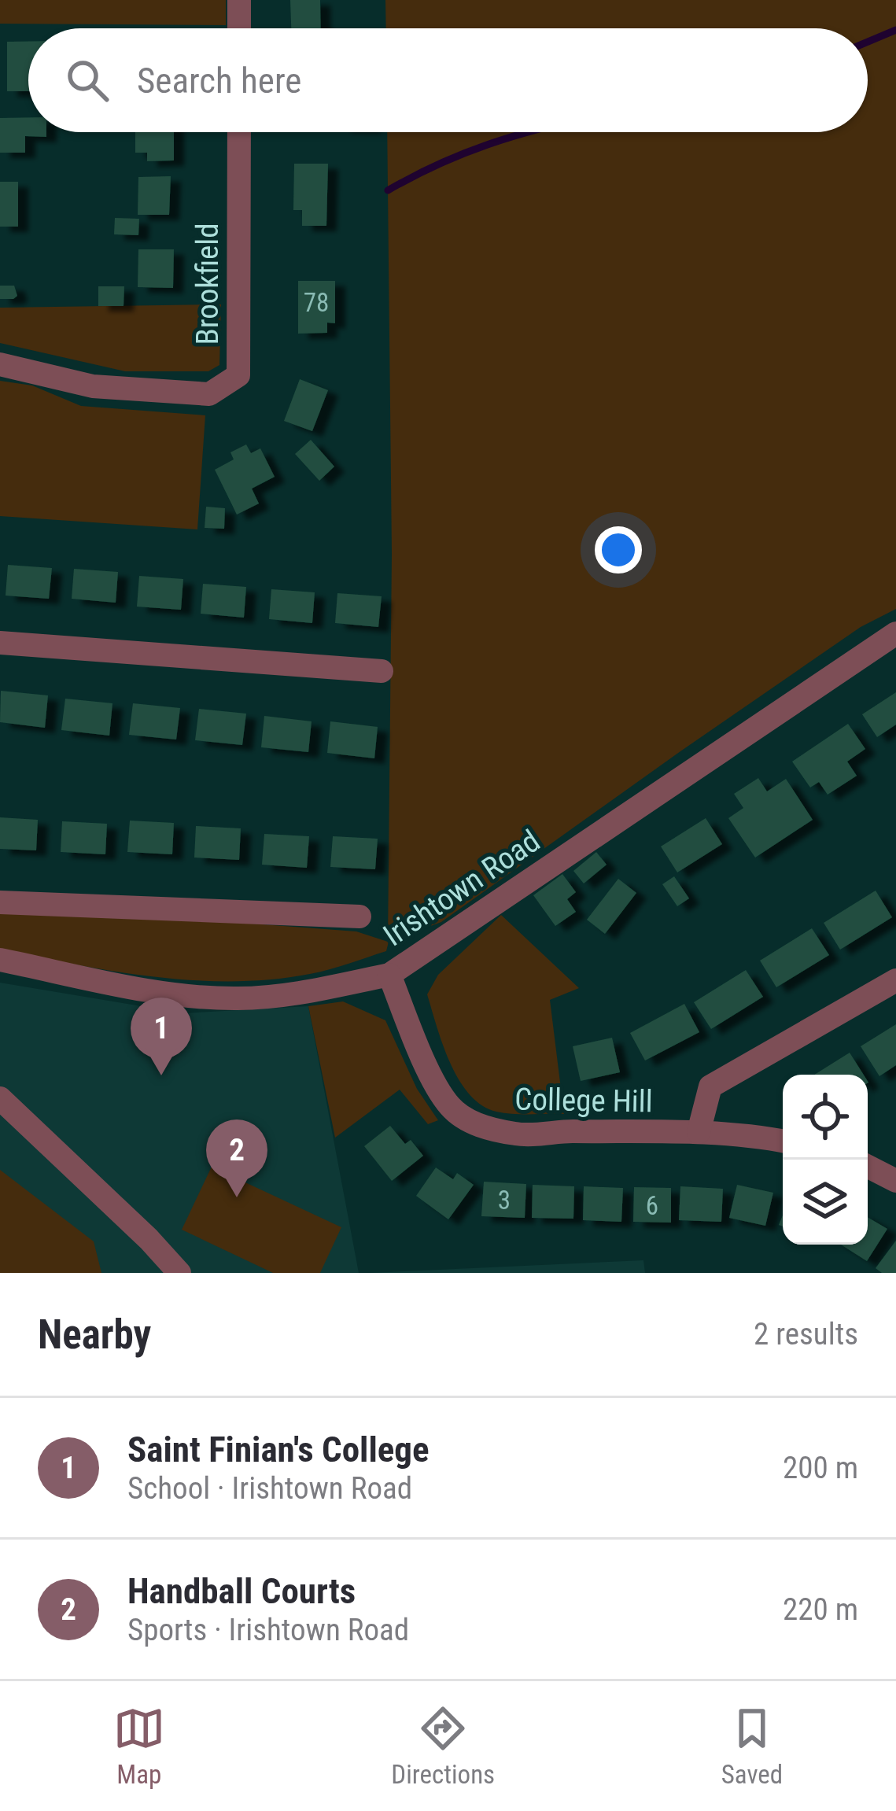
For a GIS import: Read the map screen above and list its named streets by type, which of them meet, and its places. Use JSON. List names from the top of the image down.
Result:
{
  "streets": {
    "street": ["Brookfield", "Irishtown Road", "College Hill"]
  },
  "crossings": [
    ["Irishtown Road", "College Hill"]
  ],
  "house_numbers": ["78", "3", "6"],
  "page": {
    "search": "Search here",
    "pins": ["1", "2"],
    "heading": ["Nearby", "2 results"],
    "list": [
      {
        "mark": "1",
        "name": "Saint Finian's College",
        "note": "School · Irishtown Road",
        "value": "200 m"
      },
      {
        "mark": "2",
        "name": "Handball Courts",
        "note": "Sports · Irishtown Road",
        "value": "220 m"
      }
    ],
    "nav": ["Map", "Directions", "Saved"]
  }
}
